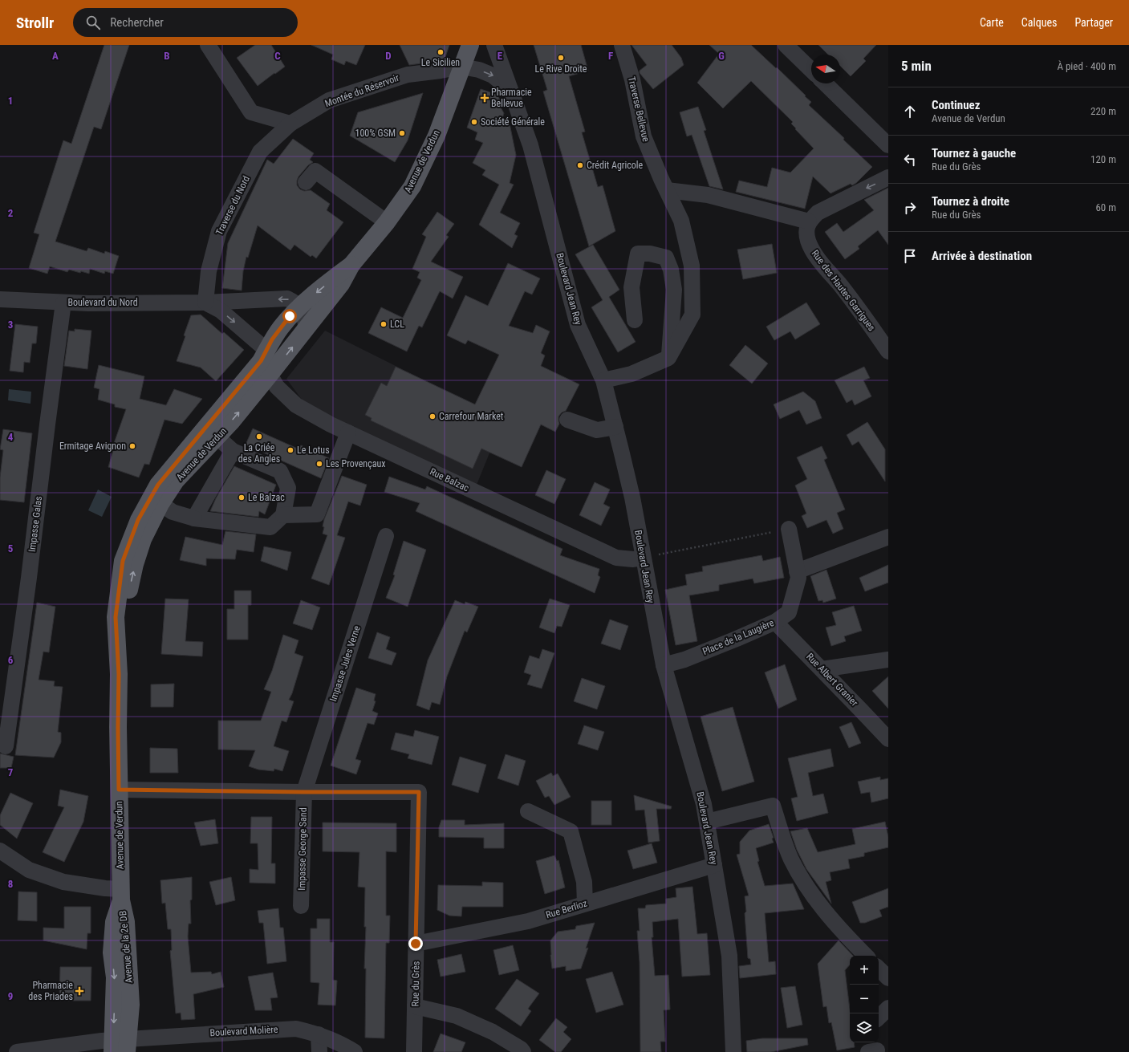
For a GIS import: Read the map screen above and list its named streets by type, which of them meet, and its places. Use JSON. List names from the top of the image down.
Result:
{
  "streets": {
    "main road": ["Avenue de Verdun", "Avenue de la 2e DB"],
    "street": [
      "Montée du Réservoir",
      "Traverse Bellevue",
      "Traverse du Nord",
      "Boulevard Jean Rey",
      "Rue des Hautes Garrigues",
      "Boulevard du Nord",
      "Rue Balzac",
      "Impasse Galas",
      "Place de la Laugière",
      "Impasse Jules Verne",
      "Rue Albert Granier",
      "Impasse George Sand",
      "Rue Berlioz",
      "Rue du Grès",
      "Boulevard Molière"
    ]
  },
  "crossings": [
    ["Montée du Réservoir", "Avenue de Verdun"],
    ["Montée du Réservoir", "Traverse du Nord"],
    ["Montée du Réservoir", "Boulevard Jean Rey"],
    ["Avenue de Verdun", "Boulevard Jean Rey"],
    ["Avenue de Verdun", "Boulevard du Nord"],
    ["Avenue de Verdun", "Rue Balzac"],
    ["Avenue de Verdun", "Avenue de la 2e DB"],
    ["Avenue de Verdun", "Rue du Grès"],
    ["Traverse du Nord", "Boulevard du Nord"],
    ["Boulevard Jean Rey", "Rue Balzac"],
    ["Boulevard Jean Rey", "Place de la Laugière"],
    ["Boulevard Jean Rey", "Rue Berlioz"],
    ["Boulevard du Nord", "Impasse Galas"],
    ["Place de la Laugière", "Rue Albert Granier"],
    ["Impasse Jules Verne", "Impasse George Sand"],
    ["Impasse Jules Verne", "Rue du Grès"],
    ["Impasse George Sand", "Rue du Grès"],
    ["Rue Berlioz", "Rue du Grès"],
    ["Avenue de la 2e DB", "Boulevard Molière"]
  ],
  "places": {
    "other": [
      "Le Sicilien",
      "Le Rive Droite",
      "Société Générale",
      "100% GSM",
      "Crédit Agricole",
      "LCL",
      "Carrefour Market",
      "La Criée des Angles",
      "Ermitage Avignon",
      "Le Lotus",
      "Les Provençaux",
      "Le Balzac"
    ],
    "health": ["Pharmacie Bellevue", "Pharmacie des Priades"]
  },
  "north": "left",
  "page": {
    "header": "Strollr",
    "search": "Rechercher",
    "nav": ["Carte", "Calques", "Partager"],
    "heading": ["5 min", "À pied · 400 m"],
    "list": [
      ["Continuez", "Avenue de Verdun", "220 m"],
      ["Tournez à gauche", "Rue du Grès", "120 m"],
      ["Tournez à droite", "Rue du Grès", "60 m"],
      "Arrivée à destination"
    ],
    "map_buttons": ["+", "−"]
  },
  "grid": {
    "columns": [
      "A",
      "B",
      "C",
      "D",
      "E",
      "F",
      "G"
    ],
    "rows": [
      "1",
      "2",
      "3",
      "4",
      "5",
      "6",
      "7",
      "8",
      "9"
    ]
  }
}
